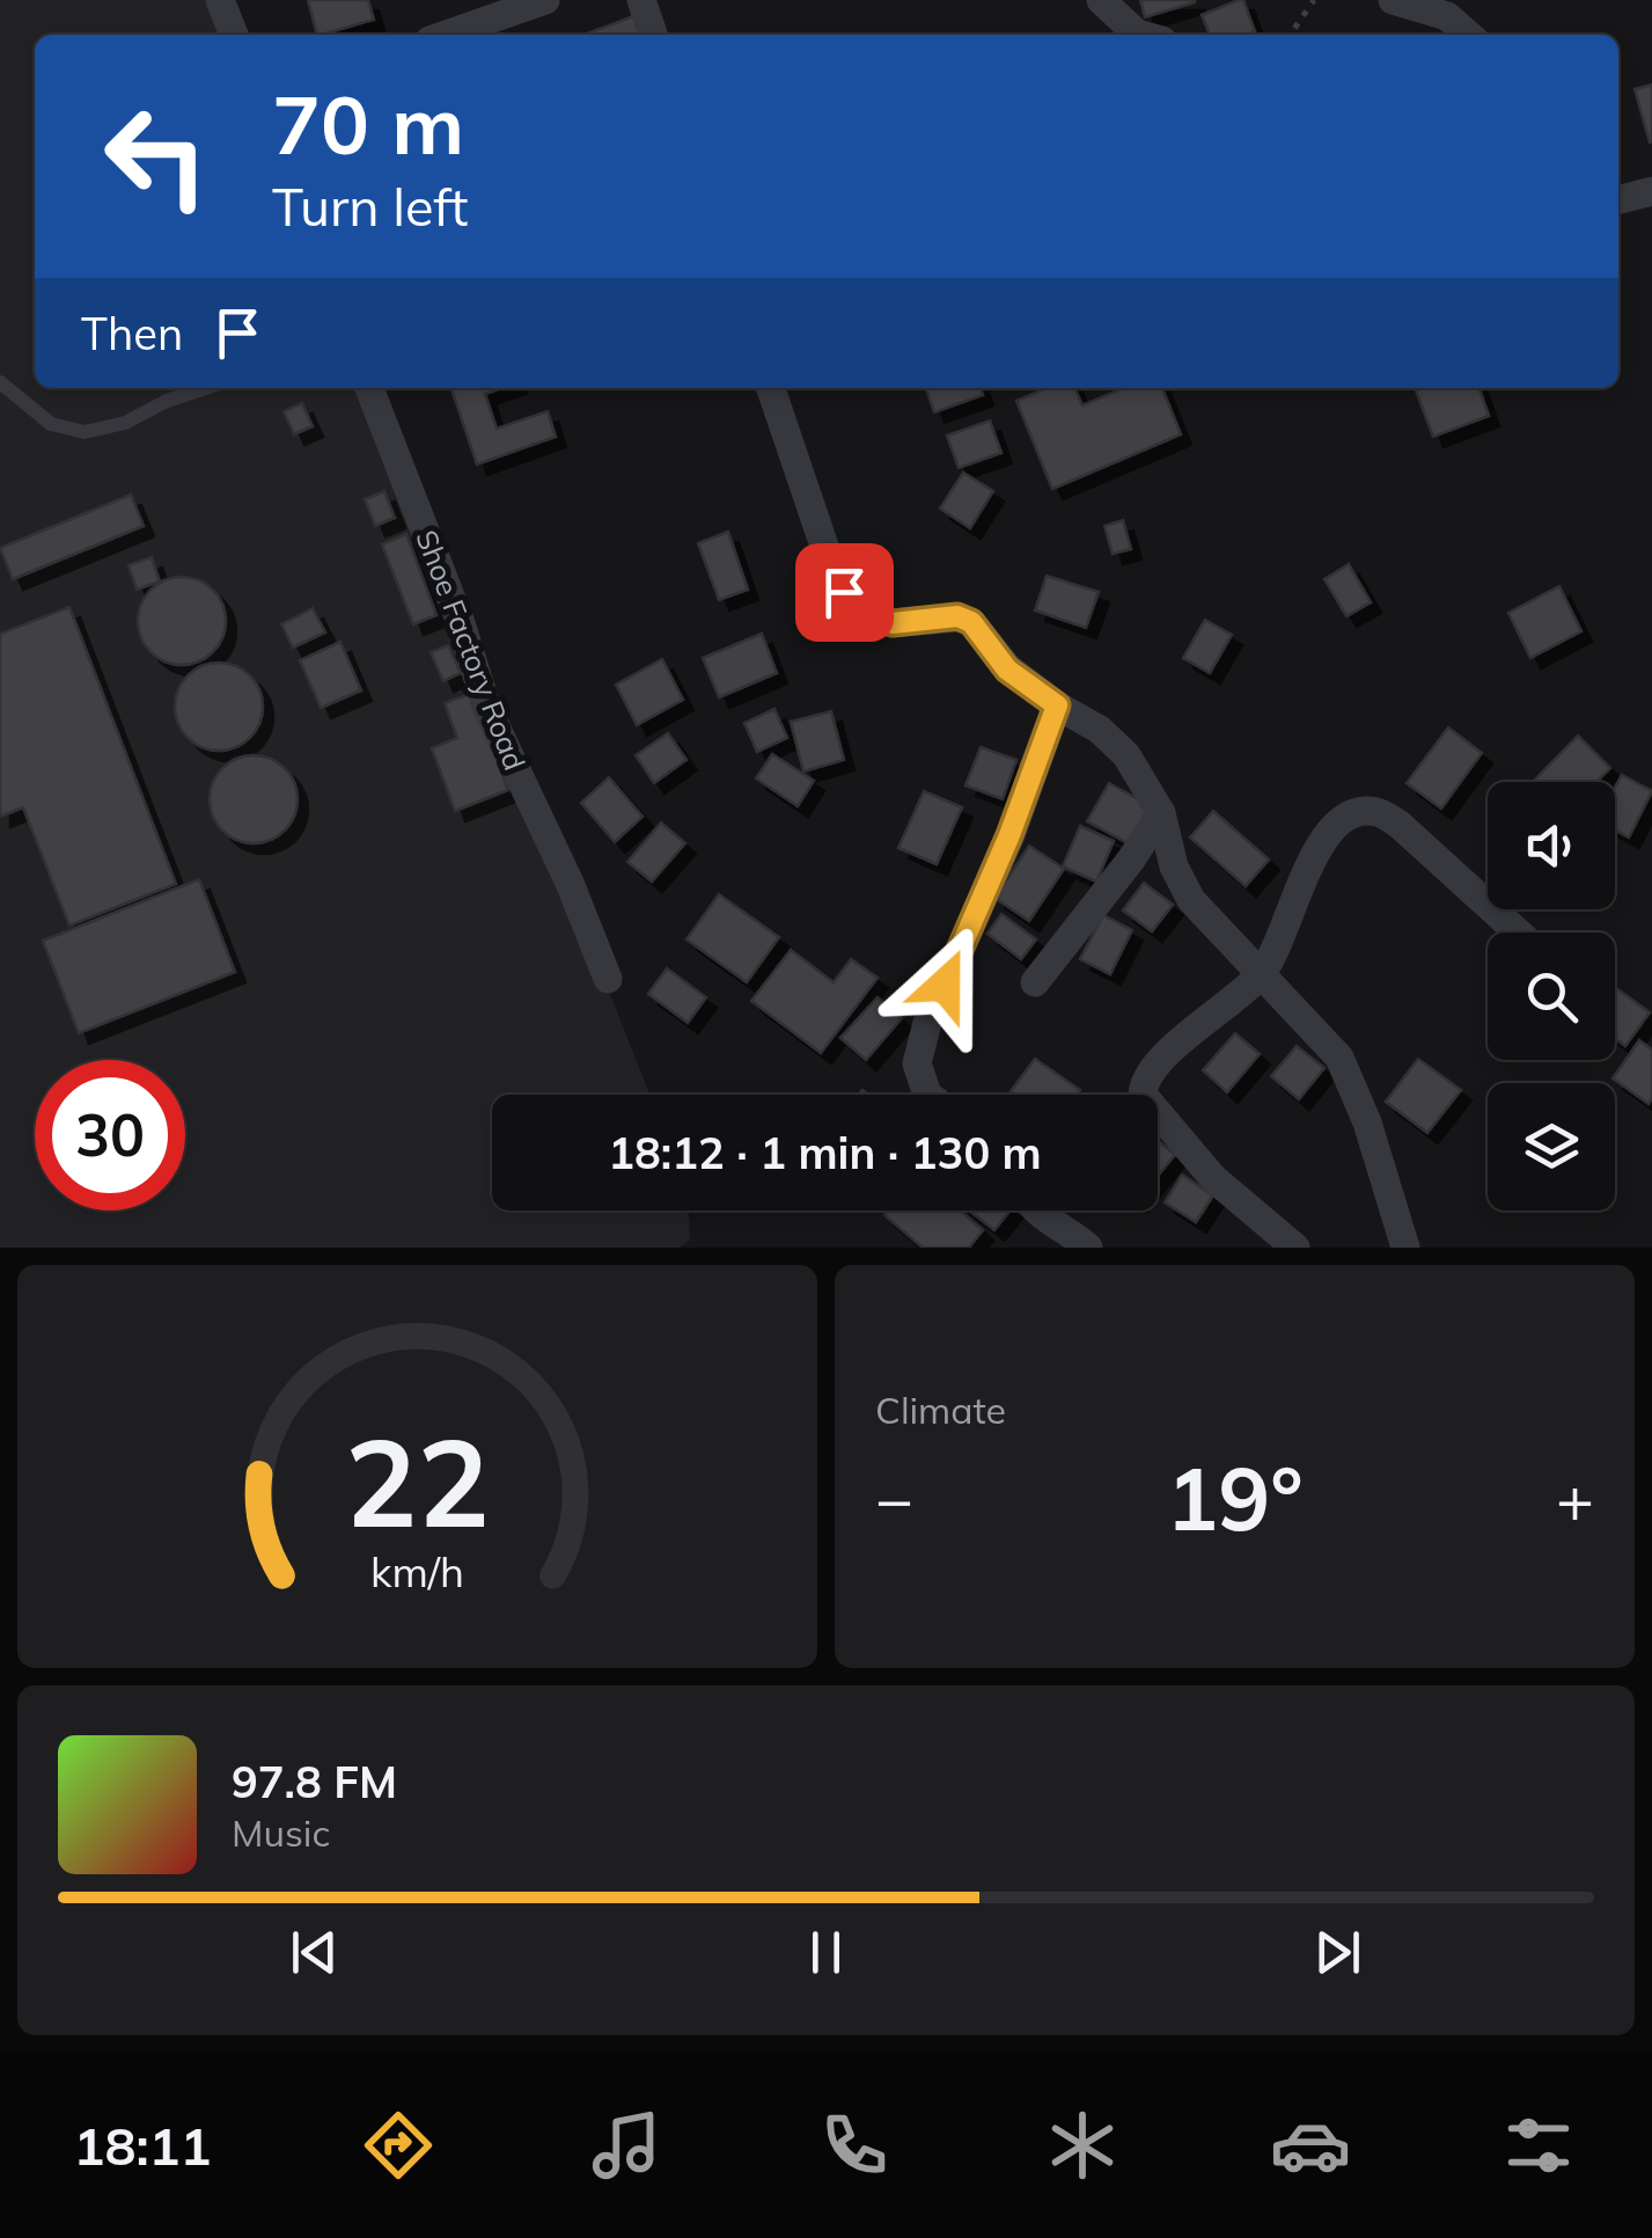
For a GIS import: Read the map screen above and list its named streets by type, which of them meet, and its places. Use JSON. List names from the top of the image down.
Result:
{
  "streets": {
    "street": ["Shoe Factory Road"]
  },
  "page": {
    "turn": ["70 m", "Turn left"],
    "then": "Then",
    "limit": "30",
    "trip": "18:12 · 1 min · 130 m",
    "tile": "Climate",
    "heat": ["−", "19°", "+"],
    "song": ["97.8 FM", "Music"],
    "tabs": "18:11",
    "gauge": ["22", "km/h"]
  }
}
